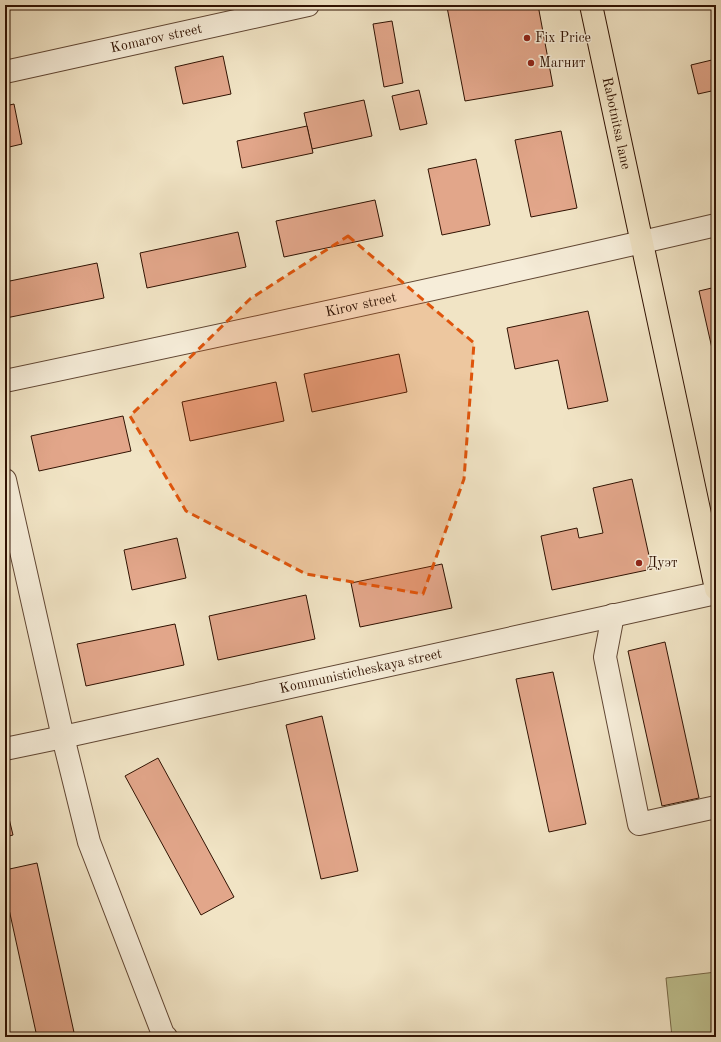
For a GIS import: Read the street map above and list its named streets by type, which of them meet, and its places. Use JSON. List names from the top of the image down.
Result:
{
  "streets": {
    "main road": ["Rabotnitsa lane"],
    "street": ["Komarov street", "Kirov street", "Kommunisticheskaya street"]
  },
  "crossings": [
    ["Rabotnitsa lane", "Kirov street"]
  ],
  "places": ["Fix Price", "Магнит", "Дуэт"]
}
